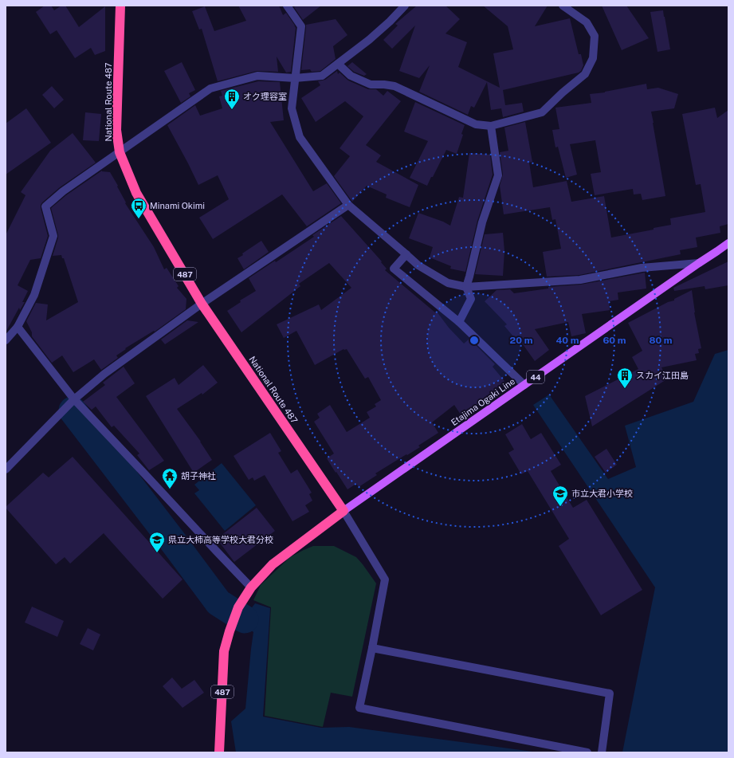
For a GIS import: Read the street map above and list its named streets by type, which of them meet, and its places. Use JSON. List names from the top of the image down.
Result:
{
  "streets": {
    "highway": ["National Route 487", "487"],
    "main road": ["44", "Etajima Ogaki Line"]
  },
  "crossings": [
    ["National Route 487", "487"],
    ["National Route 487", "Etajima Ogaki Line"],
    ["487", "Etajima Ogaki Line"]
  ],
  "places": {
    "building": ["オク理容室", "スカイ江田島"],
    "bus stop": ["Minami Okimi"],
    "temple": ["胡子神社"],
    "school or university": ["市立大君小学校", "県立大柿高等学校大君分校"]
  },
  "rings": [
    "20 m",
    "40 m",
    "60 m",
    "80 m"
  ]
}
